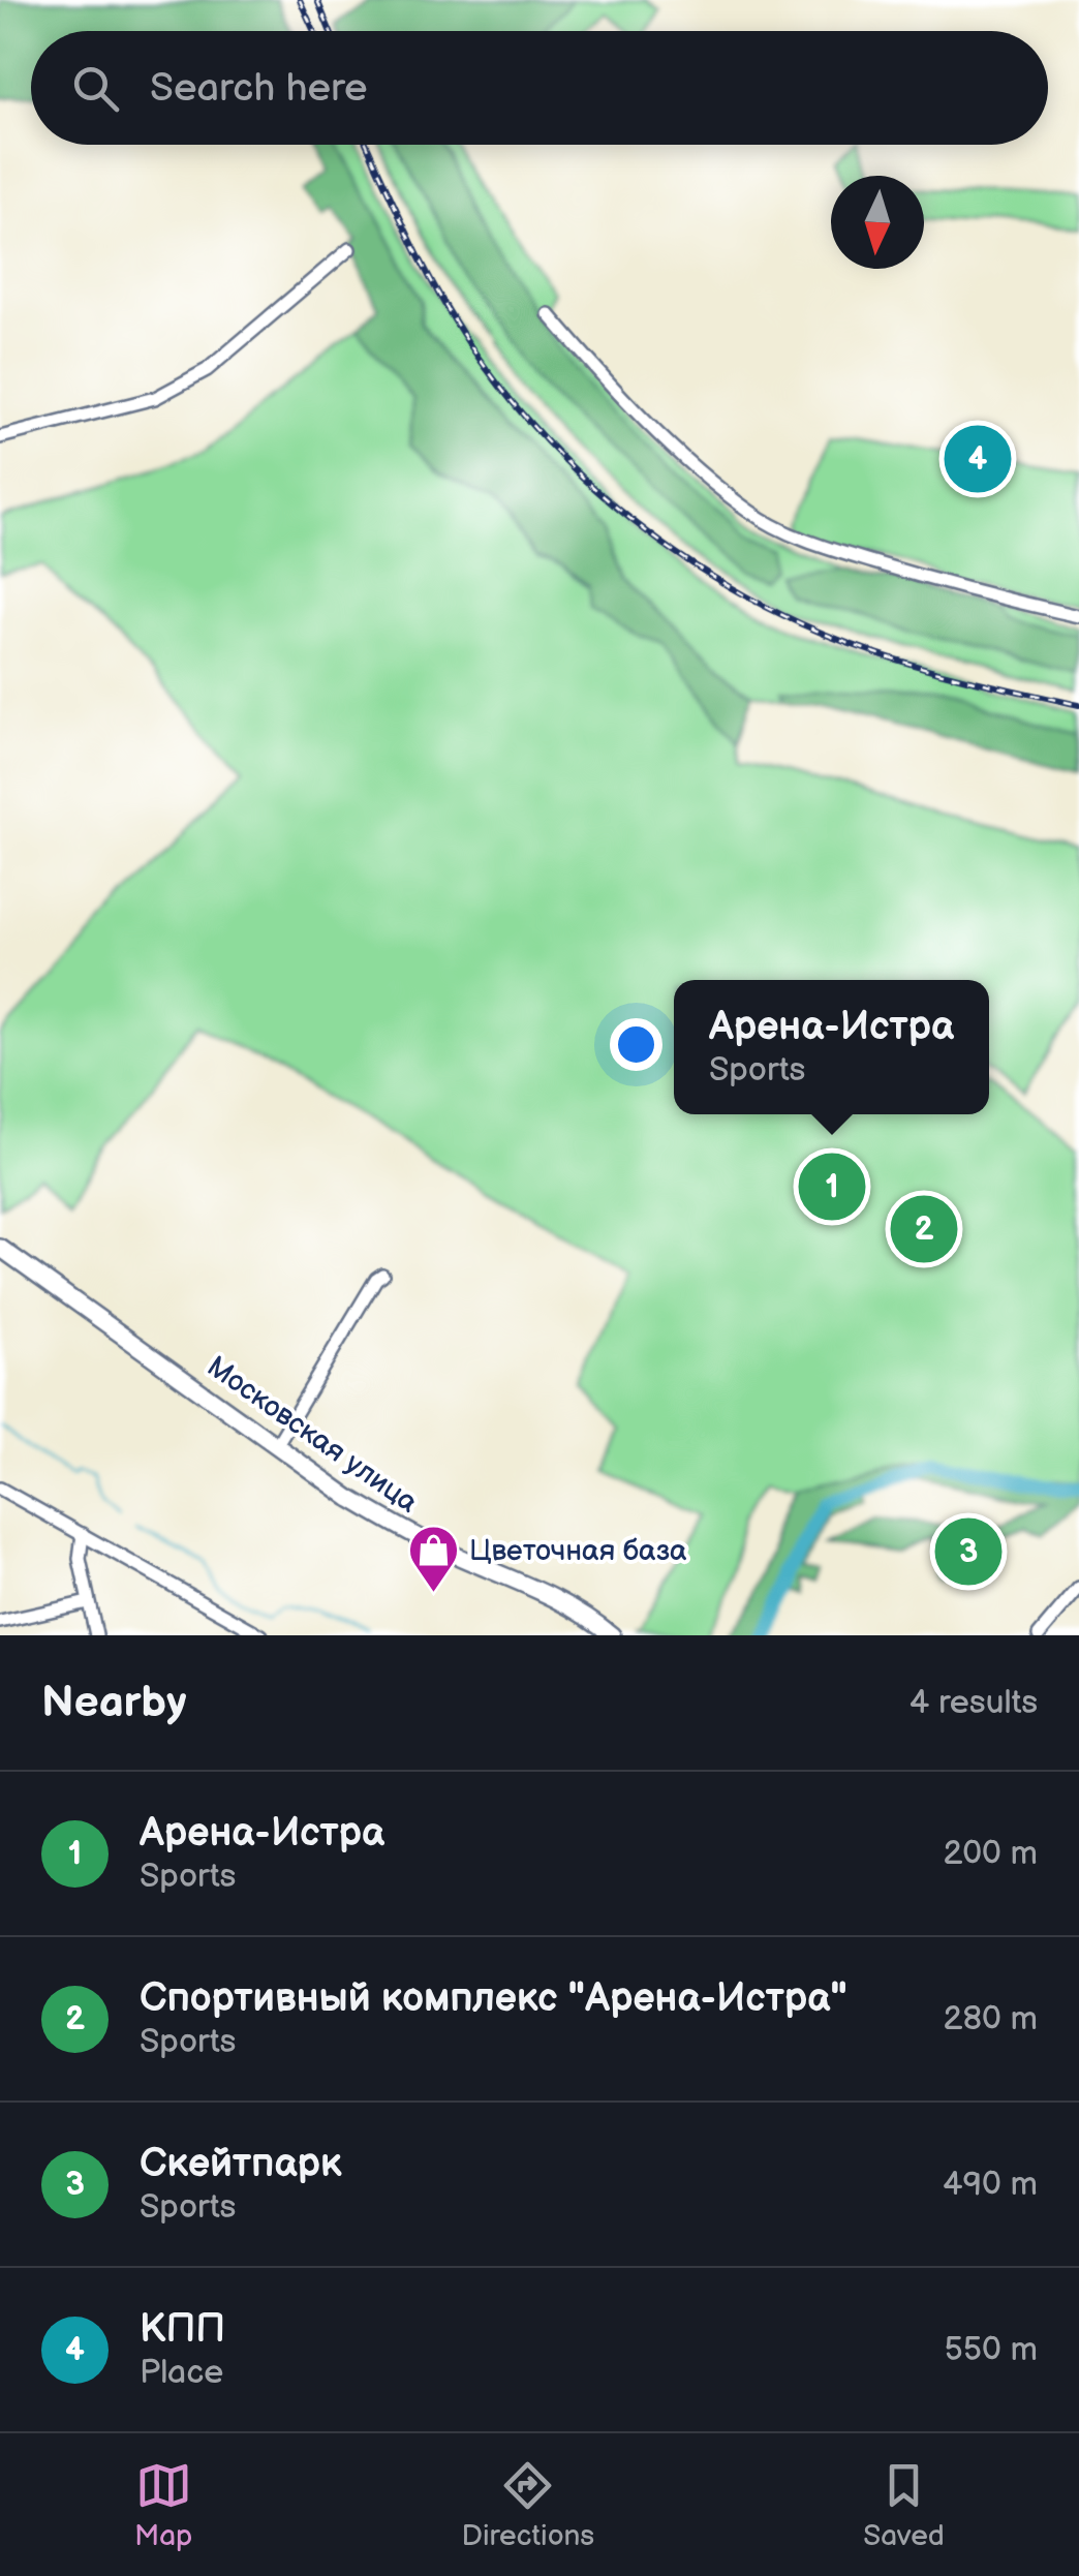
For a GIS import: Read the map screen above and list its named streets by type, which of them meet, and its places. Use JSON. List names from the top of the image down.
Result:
{
  "streets": {
    "main road": ["Московская улица"]
  },
  "places": {
    "shop": ["Цветочная база"]
  },
  "north": "bottom",
  "page": {
    "search": "Search here",
    "pins": [
      "4",
      "1",
      "2",
      "3"
    ],
    "popup": ["Арена-Истра", "Sports"],
    "heading": ["Nearby", "4 results"],
    "list": [
      {
        "mark": "1",
        "name": "Арена-Истра",
        "note": "Sports",
        "value": "200 m"
      },
      {
        "mark": "2",
        "name": "Спортивный комплекс \"Арена-Истра\"",
        "note": "Sports",
        "value": "280 m"
      },
      {
        "mark": "3",
        "name": "Скейтпарк",
        "note": "Sports",
        "value": "490 m"
      },
      {
        "mark": "4",
        "name": "КПП",
        "note": "Place",
        "value": "550 m"
      }
    ],
    "nav": ["Map", "Directions", "Saved"]
  }
}
